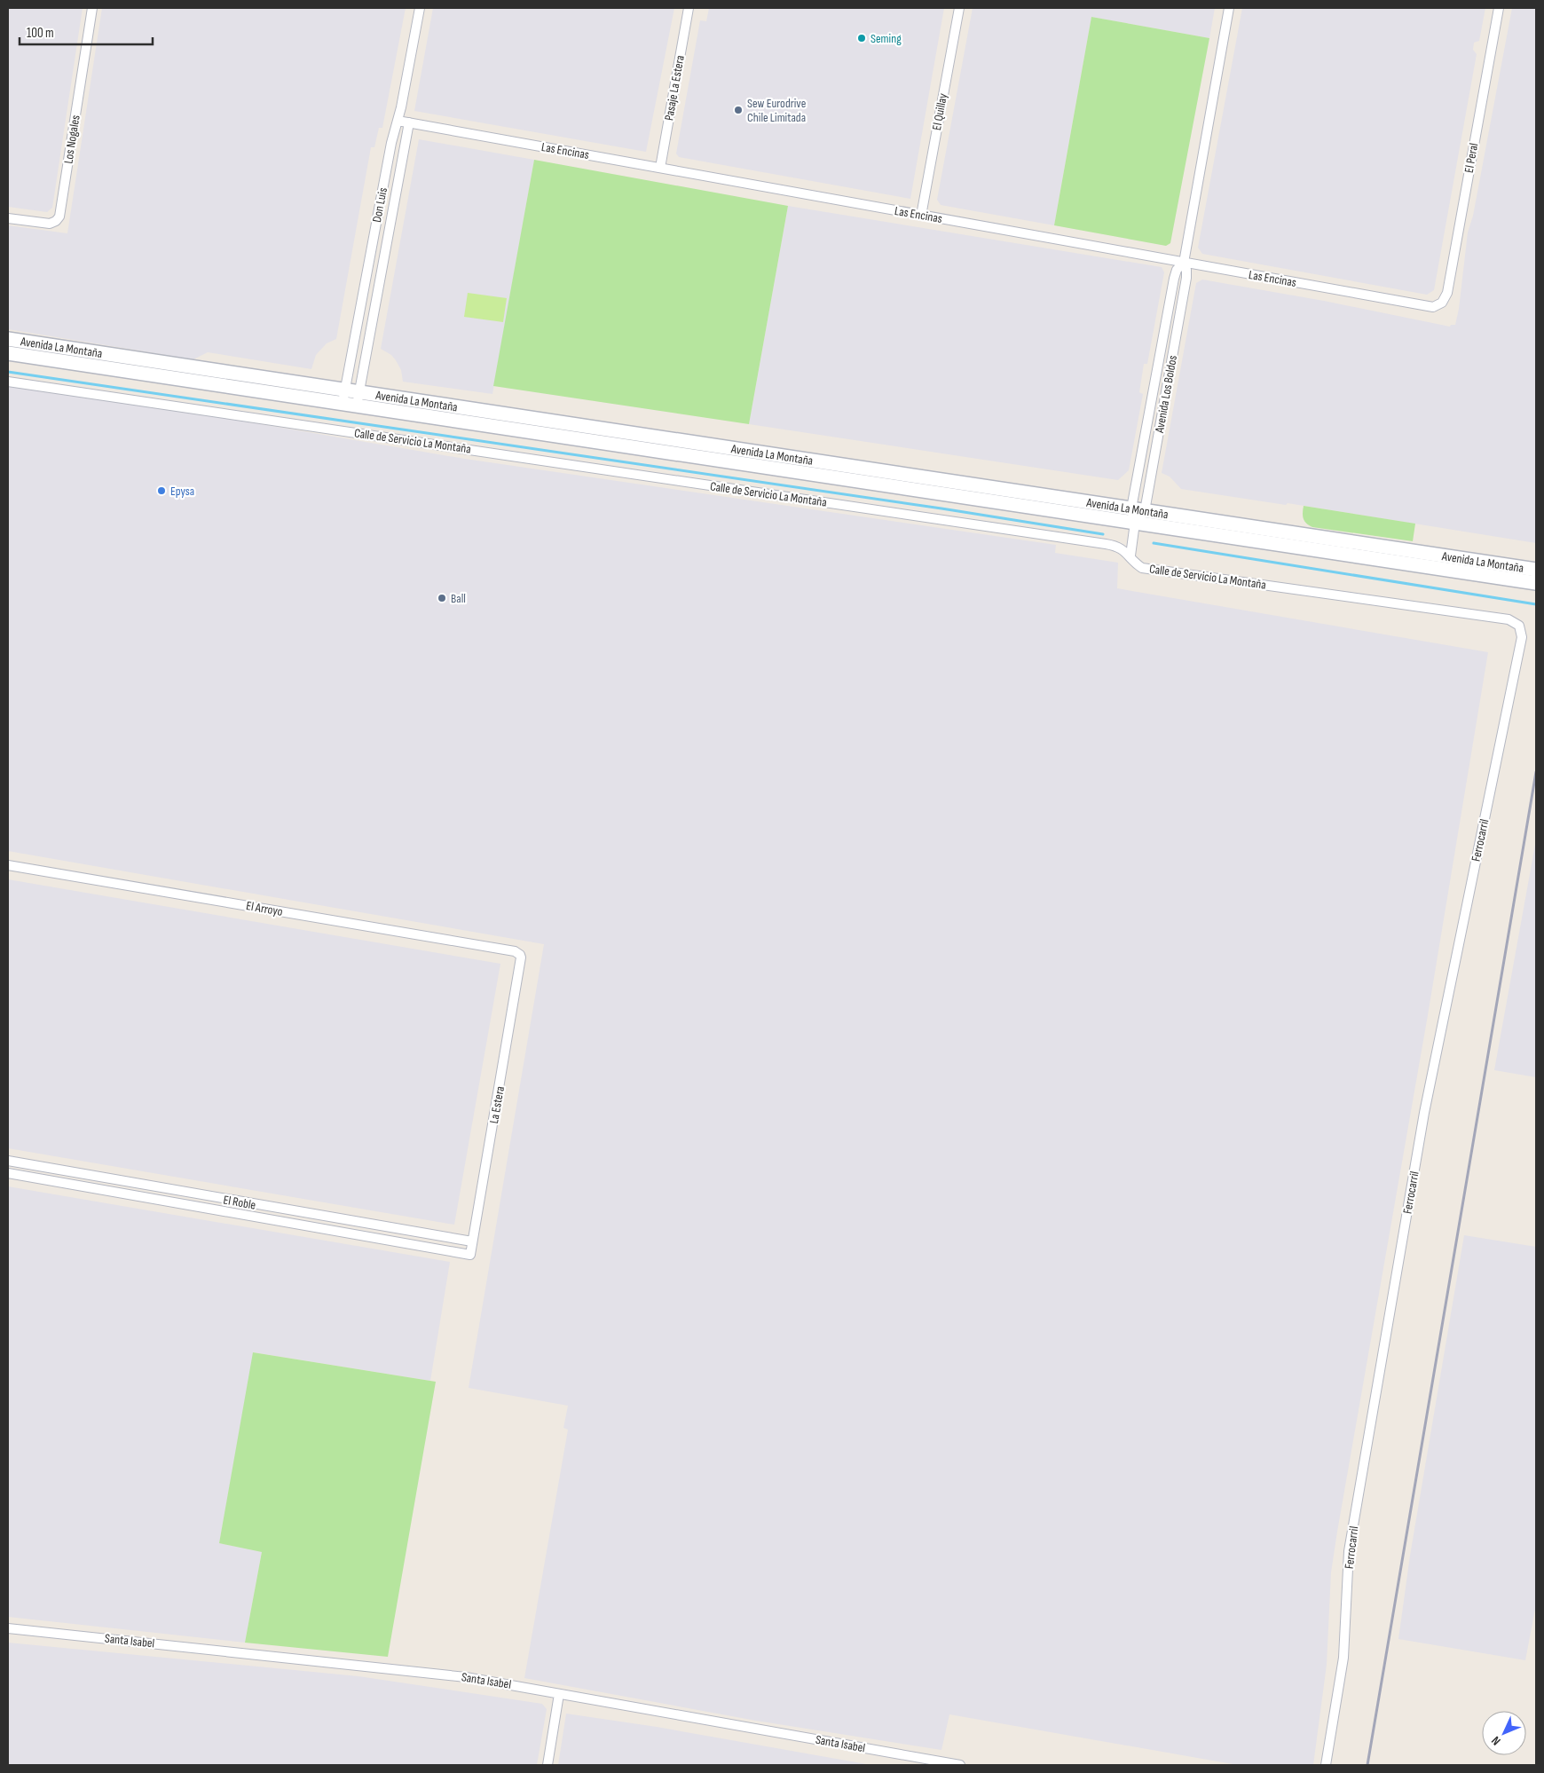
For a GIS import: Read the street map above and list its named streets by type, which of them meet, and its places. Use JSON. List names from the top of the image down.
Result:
{
  "streets": {
    "main road": ["Avenida La Montaña"],
    "street": [
      "Pasaje La Estera",
      "El Quillay",
      "Los Nogales",
      "Las Encinas",
      "El Peral",
      "Don Luis",
      "Avenida Los Boldos",
      "Calle de Servicio La Montaña",
      "Ferrocarril",
      "El Arroyo",
      "La Estera",
      "El Roble",
      "Santa Isabel"
    ]
  },
  "crossings": [
    ["Pasaje La Estera", "Las Encinas"],
    ["El Quillay", "Las Encinas"],
    ["Las Encinas", "El Peral"],
    ["Las Encinas", "Don Luis"],
    ["Las Encinas", "Avenida Los Boldos"],
    ["Don Luis", "Avenida La Montaña"],
    ["Avenida La Montaña", "Avenida Los Boldos"],
    ["Avenida Los Boldos", "Calle de Servicio La Montaña"],
    ["Calle de Servicio La Montaña", "Ferrocarril"],
    ["El Arroyo", "La Estera"],
    ["La Estera", "El Roble"]
  ],
  "places": [
    "Seming",
    "Sew Eurodrive Chile Limitada",
    "Epysa",
    "Ball"
  ],
  "scale_bar": "100 m",
  "north": "bottom left"
}
